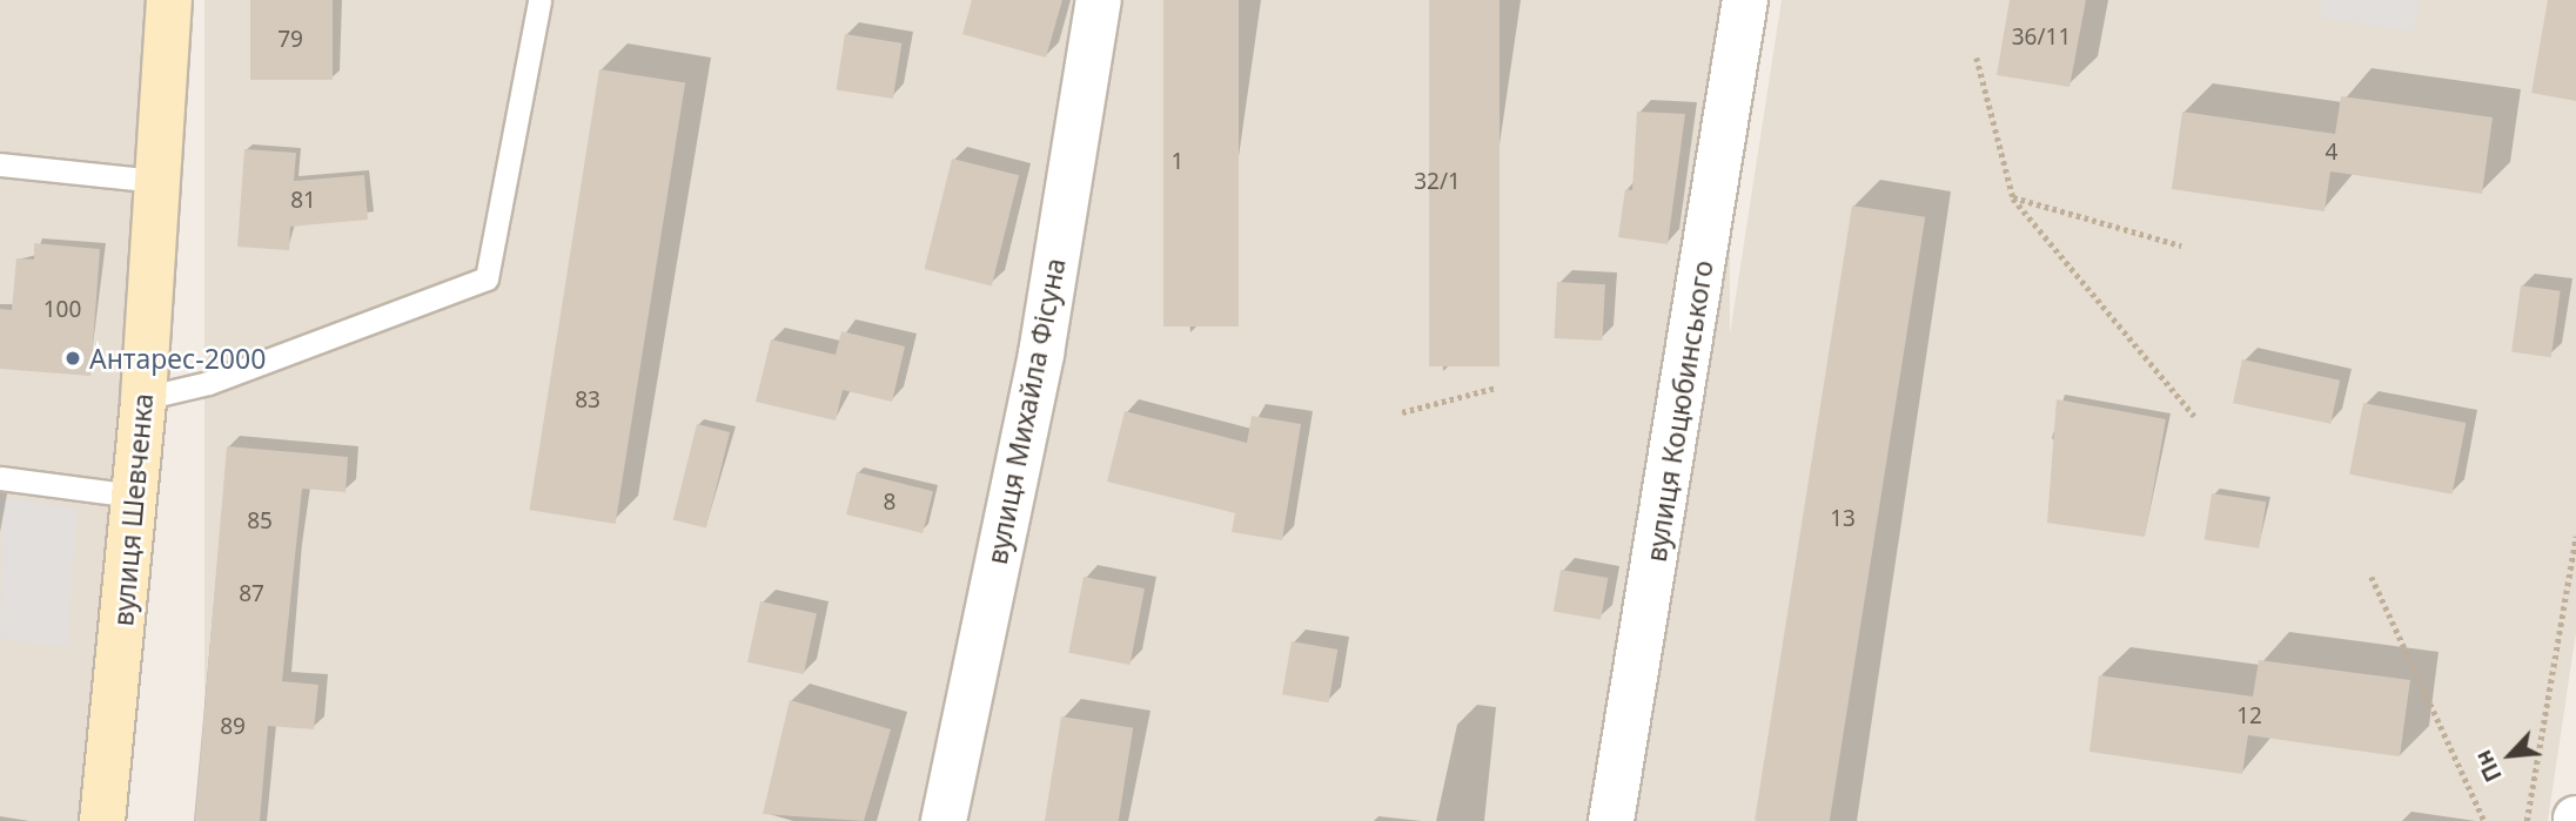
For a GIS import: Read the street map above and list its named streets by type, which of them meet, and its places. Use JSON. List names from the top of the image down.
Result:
{
  "streets": {
    "street": ["вулиця Михайла Фісуна", "вулиця Коцюбинського", "вулиця Шевченка"]
  },
  "places": ["Антарес-2000"],
  "house_numbers": [
    "36/11",
    "79",
    "4",
    "1",
    "32/1",
    "81",
    "100",
    "83",
    "8",
    "13",
    "85",
    "87",
    "12",
    "89"
  ],
  "north": "bottom left"
}
